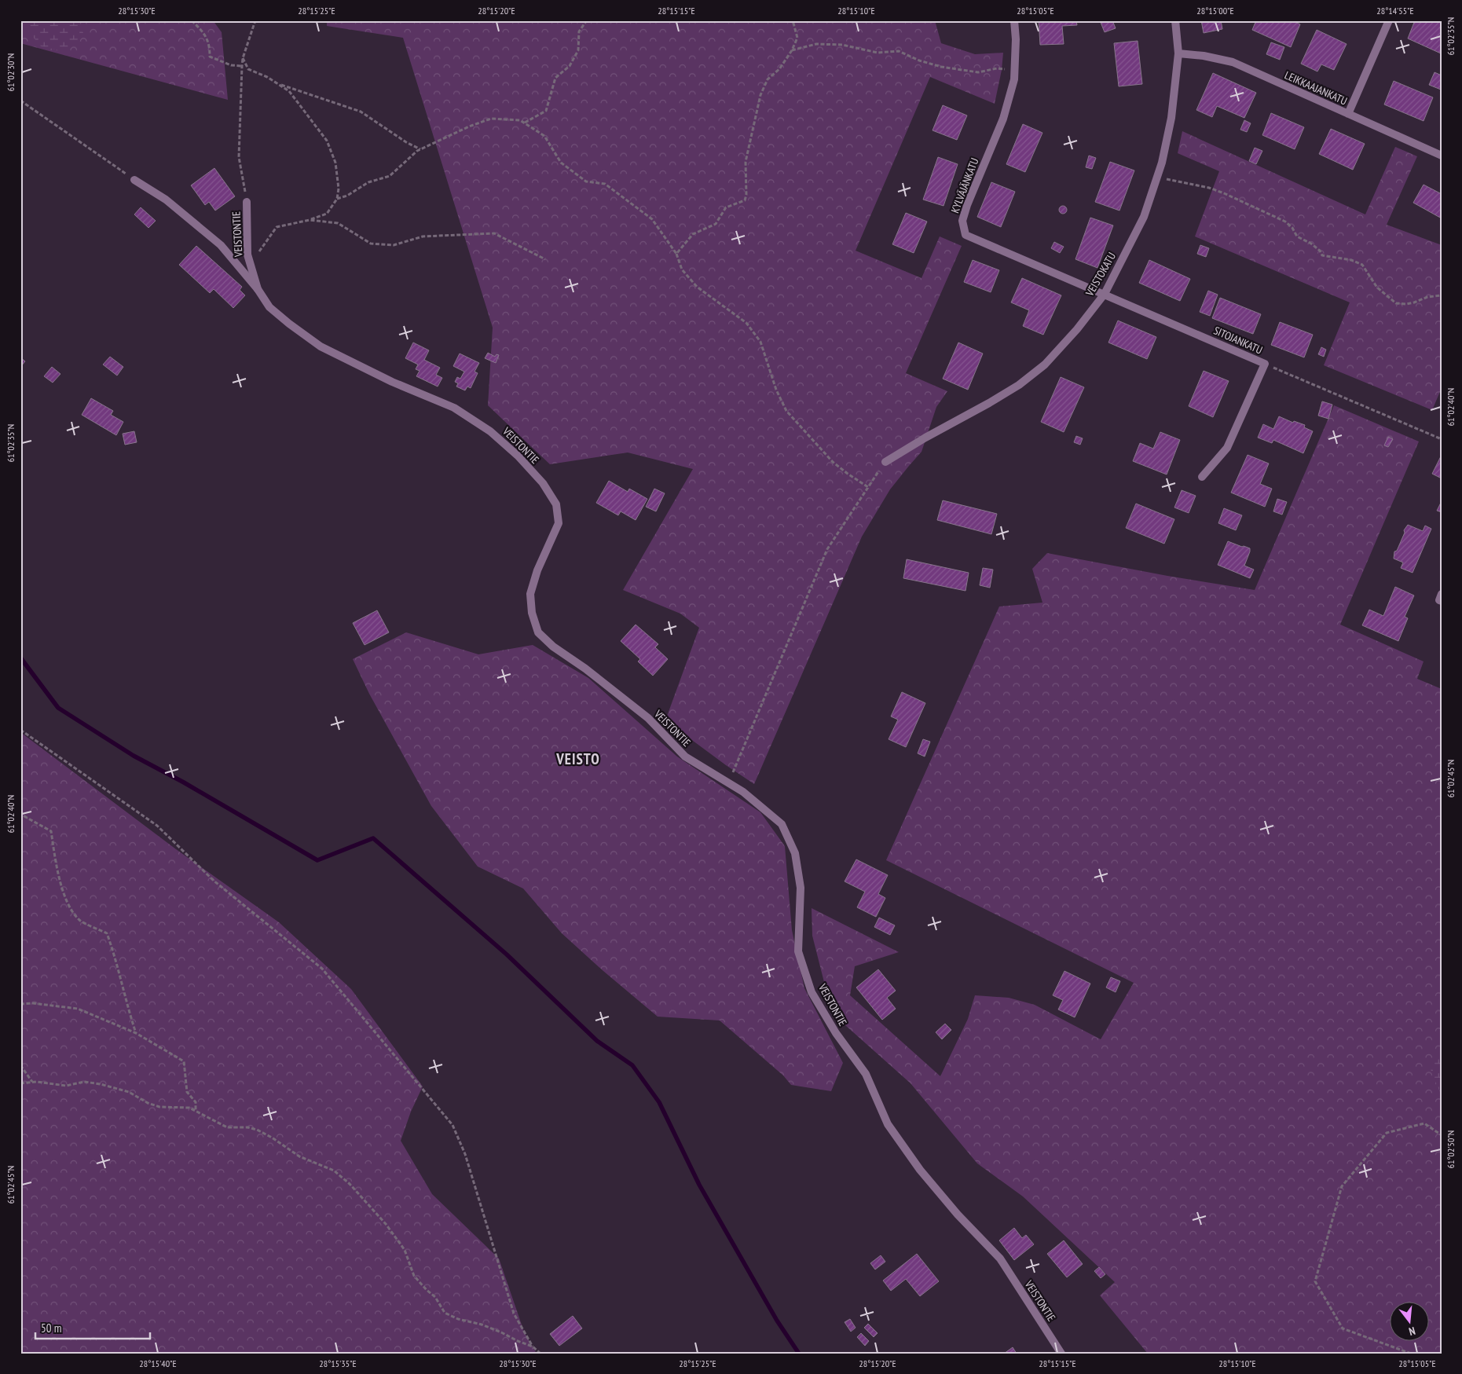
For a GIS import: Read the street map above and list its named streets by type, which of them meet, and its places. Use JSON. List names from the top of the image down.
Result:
{
  "streets": {
    "street": [
      "LEIKKAAJANKATU",
      "KYLVÄJÄNKATU",
      "VEISTONTIE",
      "VEISTOKATU",
      "SITOJANKATU"
    ]
  },
  "crossings": [
    ["LEIKKAAJANKATU", "VEISTOKATU"],
    ["KYLVÄJÄNKATU", "VEISTOKATU"],
    ["KYLVÄJÄNKATU", "SITOJANKATU"],
    ["VEISTOKATU", "SITOJANKATU"]
  ],
  "districts": ["VEISTO"],
  "scale_bar": "50 m",
  "north": "bottom",
  "coordinates": [
    "28°15'30\"E",
    "28°15'25\"E",
    "28°15'20\"E",
    "28°15'15\"E",
    "28°15'10\"E",
    "28°15'05\"E",
    "28°15'00\"E",
    "28°14'55\"E",
    "61°02'35\"N",
    "61°02'30\"N",
    "61°02'40\"N",
    "61°02'45\"N",
    "61°02'50\"N",
    "28°15'40\"E",
    "28°15'35\"E"
  ]
}
